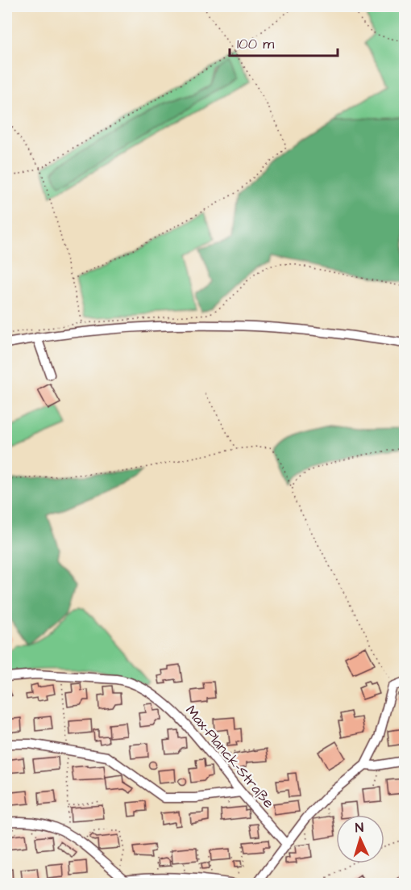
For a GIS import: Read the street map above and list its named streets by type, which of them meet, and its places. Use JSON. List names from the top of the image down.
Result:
{
  "streets": {
    "street": ["Max-Planck-Straße"]
  },
  "scale_bar": "100 m",
  "north": "top"
}
